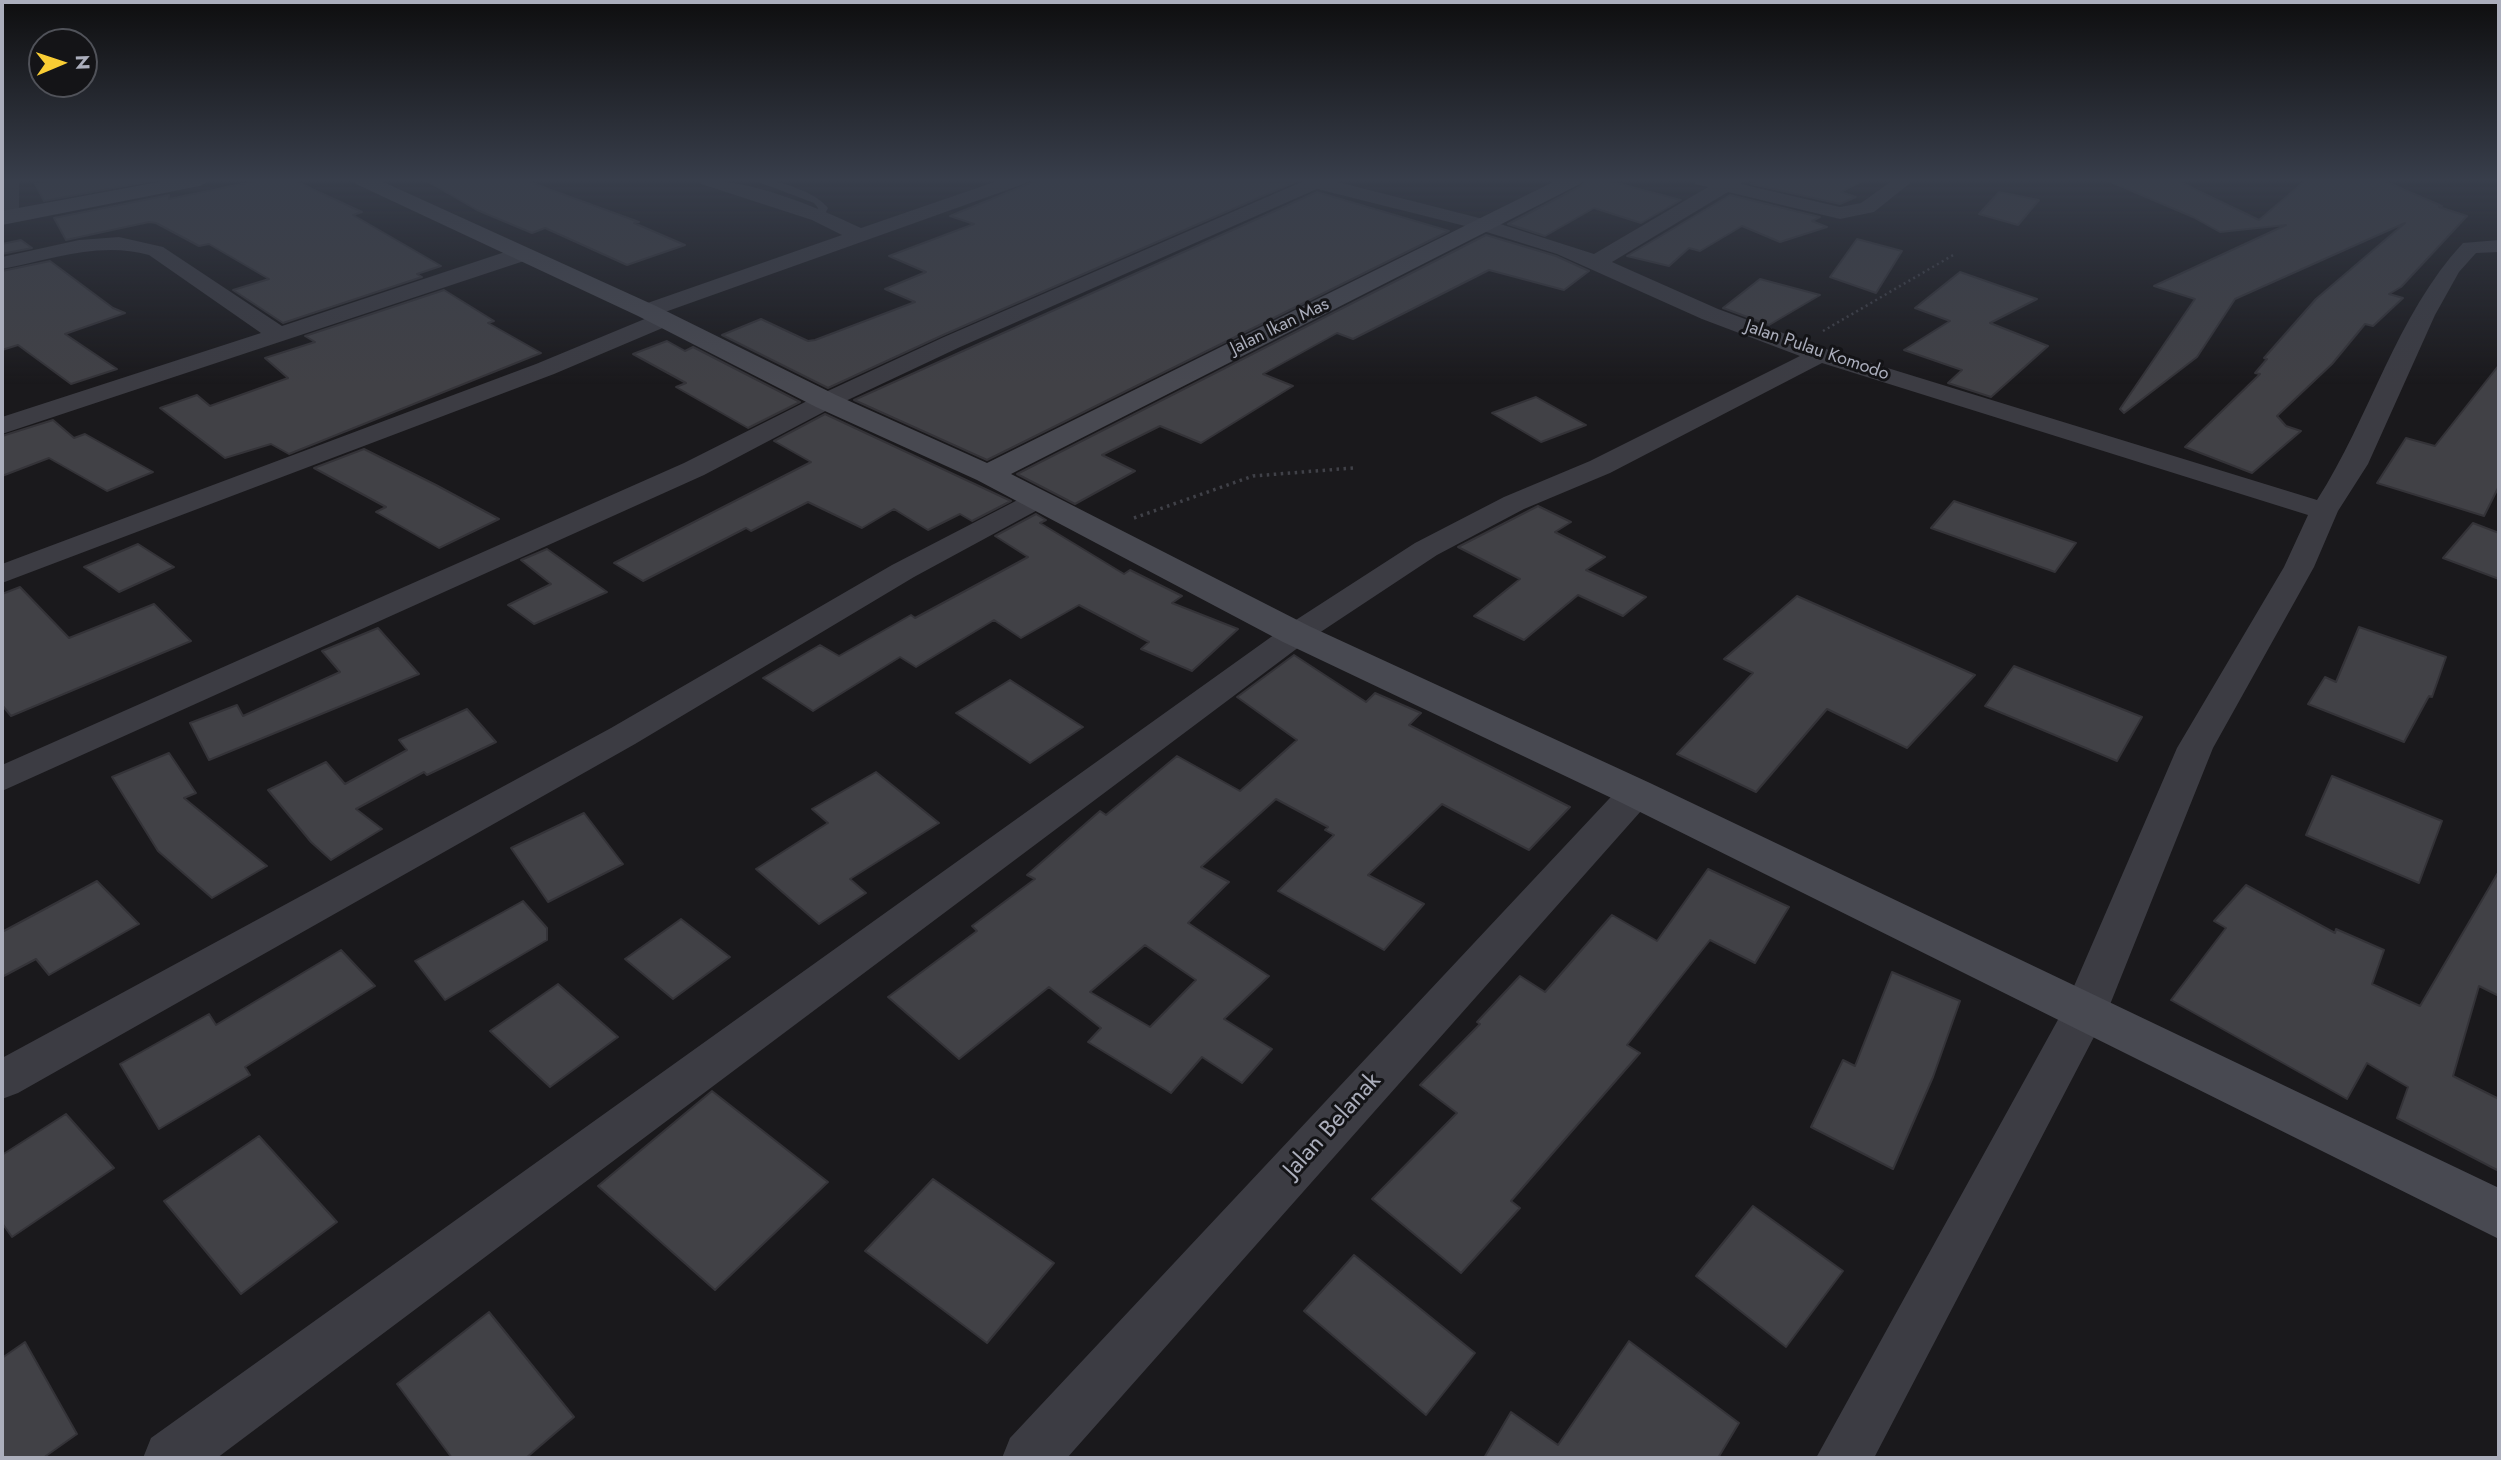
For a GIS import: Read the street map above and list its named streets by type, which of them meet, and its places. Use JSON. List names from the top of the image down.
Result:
{
  "streets": {
    "street": ["Jalan Ikan Mas", "Jalan Pulau Komodo", "Jalan Belanak"]
  },
  "north": "right"
}
